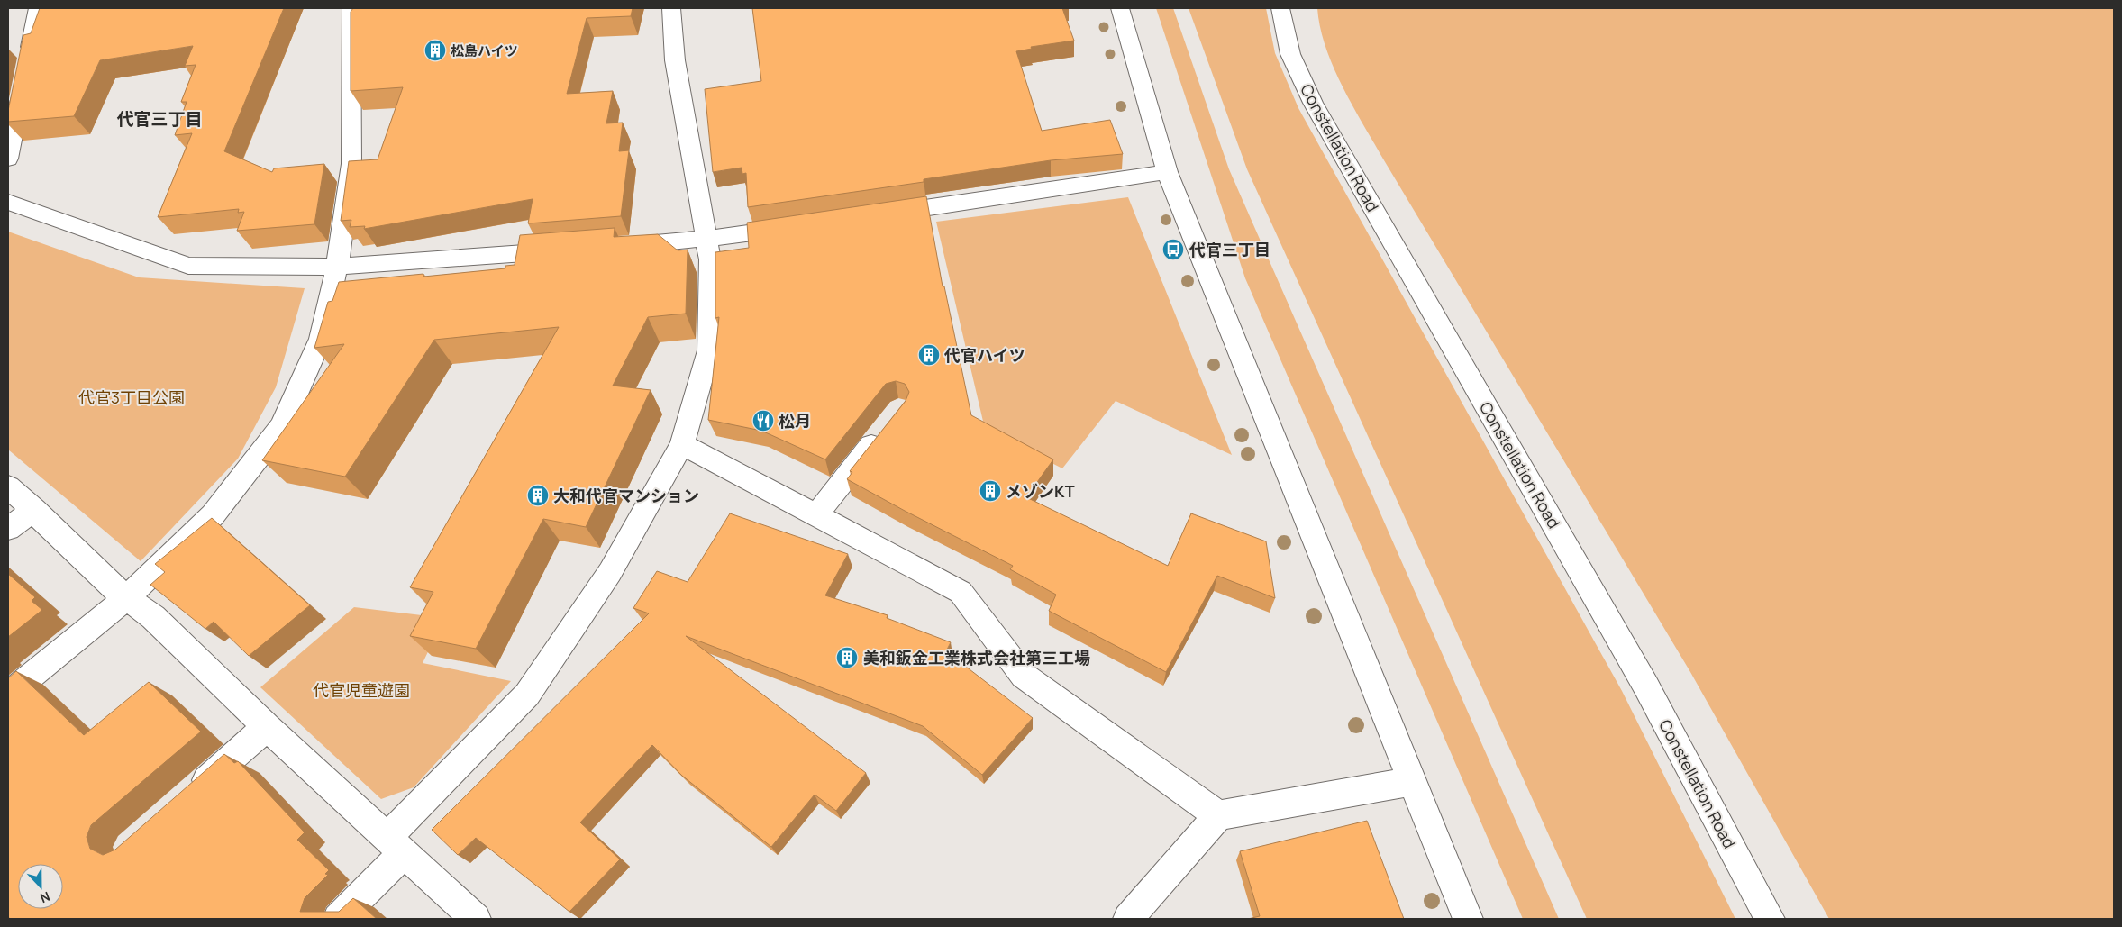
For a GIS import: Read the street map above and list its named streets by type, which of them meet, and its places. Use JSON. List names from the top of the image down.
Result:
{
  "streets": {
    "street": ["Constellation Road"]
  },
  "districts": ["代官三丁目"],
  "parks": ["代官3丁目公園", "代官児童遊園"],
  "places": {
    "building": [
      "松島ハイツ",
      "代官ハイツ",
      "メゾンKT",
      "大和代官マンション",
      "美和鈑金工業株式会社第三工場"
    ],
    "bus stop": ["代官三丁目"],
    "restaurant": ["松月"]
  },
  "north": "bottom"
}
